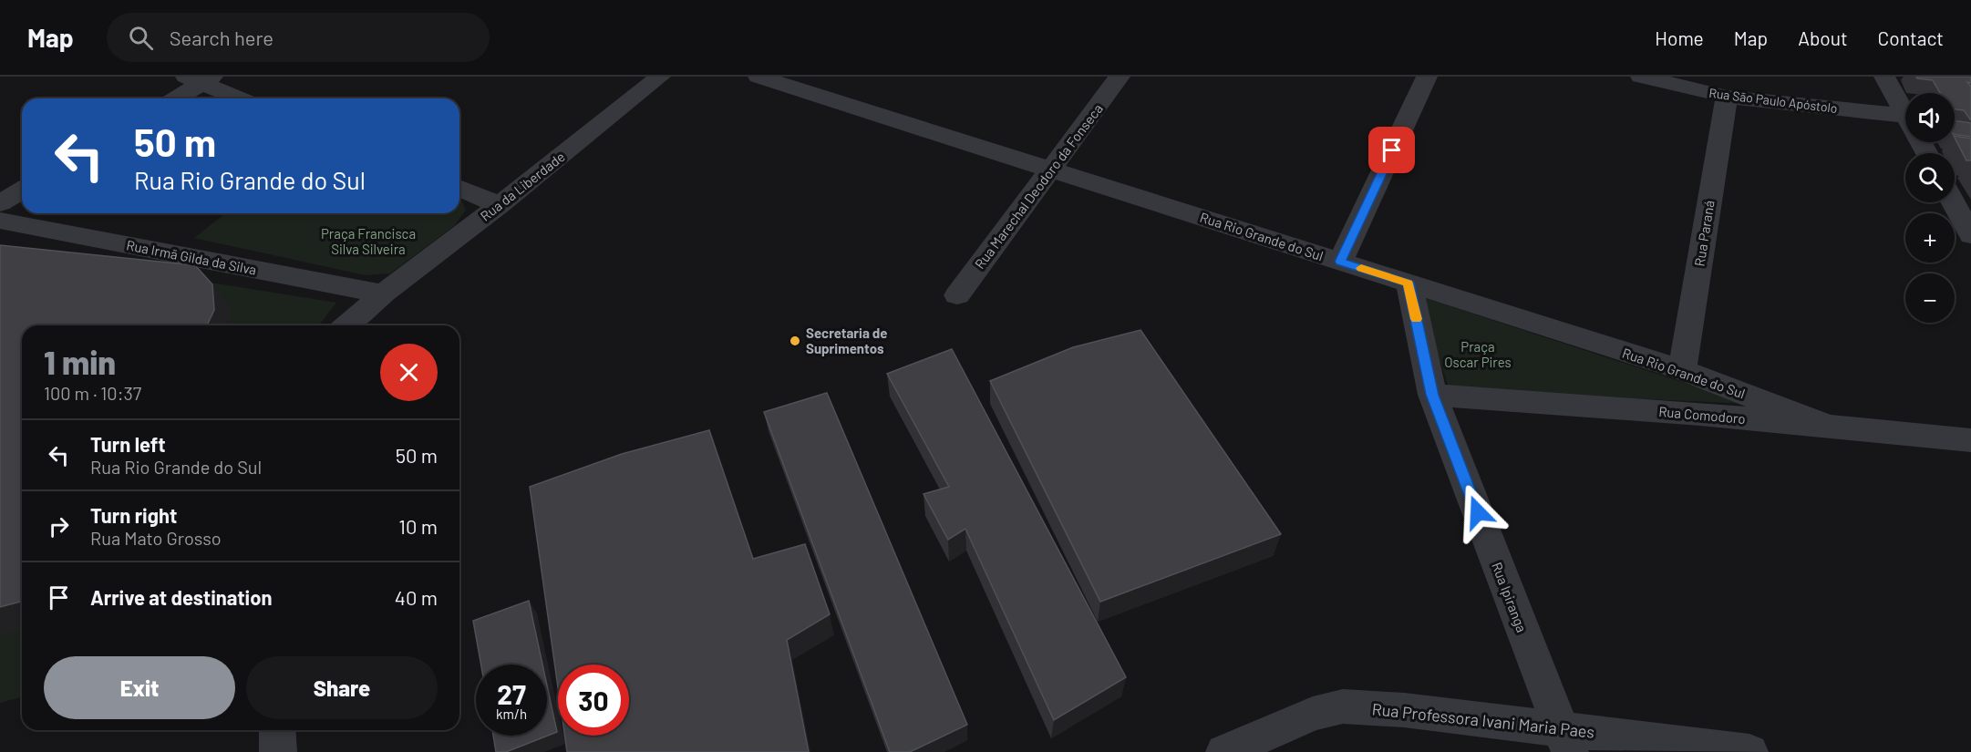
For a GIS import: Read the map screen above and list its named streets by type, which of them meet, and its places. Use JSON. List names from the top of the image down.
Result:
{
  "streets": {
    "street": [
      "Rua São Paulo Apóstolo",
      "Rua da Liberdade",
      "Rua Marechal Deodoro da Fonseca",
      "Rua Paraná",
      "Rua Rio Grande do Sul",
      "Rua Irmã Gilda da Silva",
      "Rua Comodoro",
      "Rua Ipiranga",
      "Rua Professora Ivani Maria Paes"
    ]
  },
  "crossings": [
    ["Rua São Paulo Apóstolo", "Rua Paraná"],
    ["Rua da Liberdade", "Rua Irmã Gilda da Silva"],
    ["Rua Marechal Deodoro da Fonseca", "Rua Rio Grande do Sul"],
    ["Rua Paraná", "Rua Rio Grande do Sul"],
    ["Rua Rio Grande do Sul", "Rua Comodoro"],
    ["Rua Rio Grande do Sul", "Rua Ipiranga"],
    ["Rua Comodoro", "Rua Ipiranga"],
    ["Rua Ipiranga", "Rua Professora Ivani Maria Paes"]
  ],
  "parks": ["Praça Francisca Silva Silveira", "Praça Oscar Pires"],
  "places": ["Secretaria de Suprimentos"],
  "page": {
    "header": "Map",
    "search": "Search here",
    "nav": [
      "Home",
      "Map",
      "About",
      "Contact"
    ],
    "map_buttons": ["+", "−"],
    "turn": ["50 m", "Rua Rio Grande do Sul"],
    "heading": ["1 min", "100 m · 10:37"],
    "list": [
      {
        "name": "Turn left",
        "note": "Rua Rio Grande do Sul",
        "value": "50 m"
      },
      {
        "name": "Turn right",
        "note": "Rua Mato Grosso",
        "value": "10 m"
      },
      {
        "name": "Arrive at destination",
        "value": "40 m"
      }
    ],
    "buttons": ["Exit", "Share"],
    "speed": "27 km/h",
    "limit": "30"
  }
}
